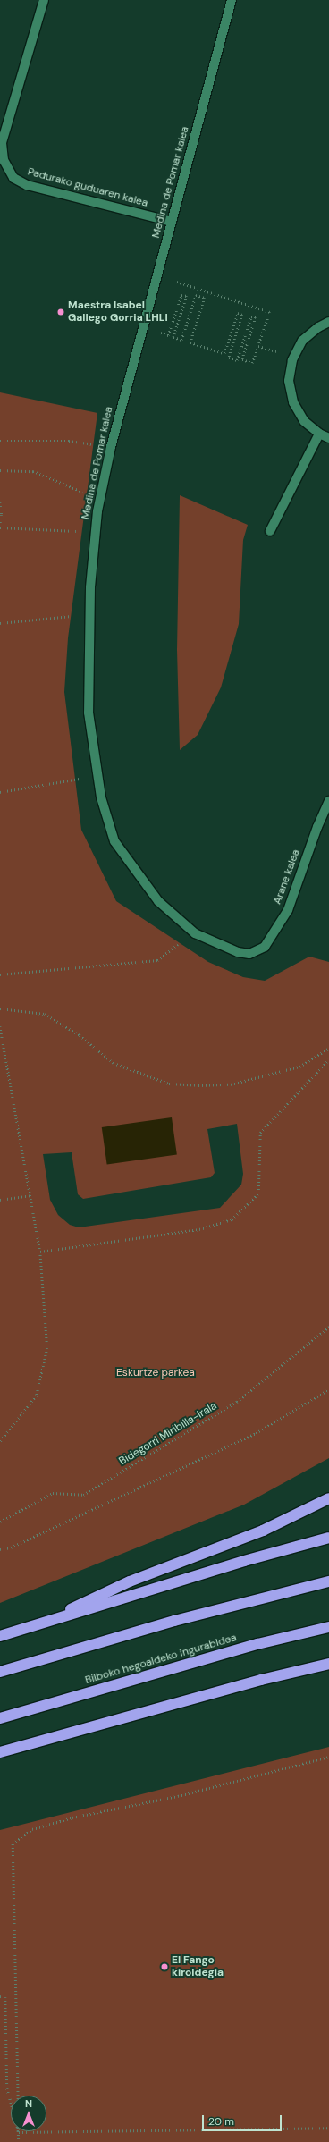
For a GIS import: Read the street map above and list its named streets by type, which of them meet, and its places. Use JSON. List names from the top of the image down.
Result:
{
  "streets": {
    "highway": ["Bilboko hegoaldeko ingurabidea"],
    "street": ["Medina de Pomar kalea", "Padurako guduaren kalea", "Arane kalea"],
    "path": ["Bidegorri Miribilla-Irala"]
  },
  "crossings": [
    ["Medina de Pomar kalea", "Padurako guduaren kalea"],
    ["Medina de Pomar kalea", "Arane kalea"]
  ],
  "parks": ["Eskurtze parkea"],
  "places": ["Maestra Isabel Gallego Gorria LHLI", "El Fango kiroldegia"],
  "scale_bar": "20 m",
  "north": "top"
}
